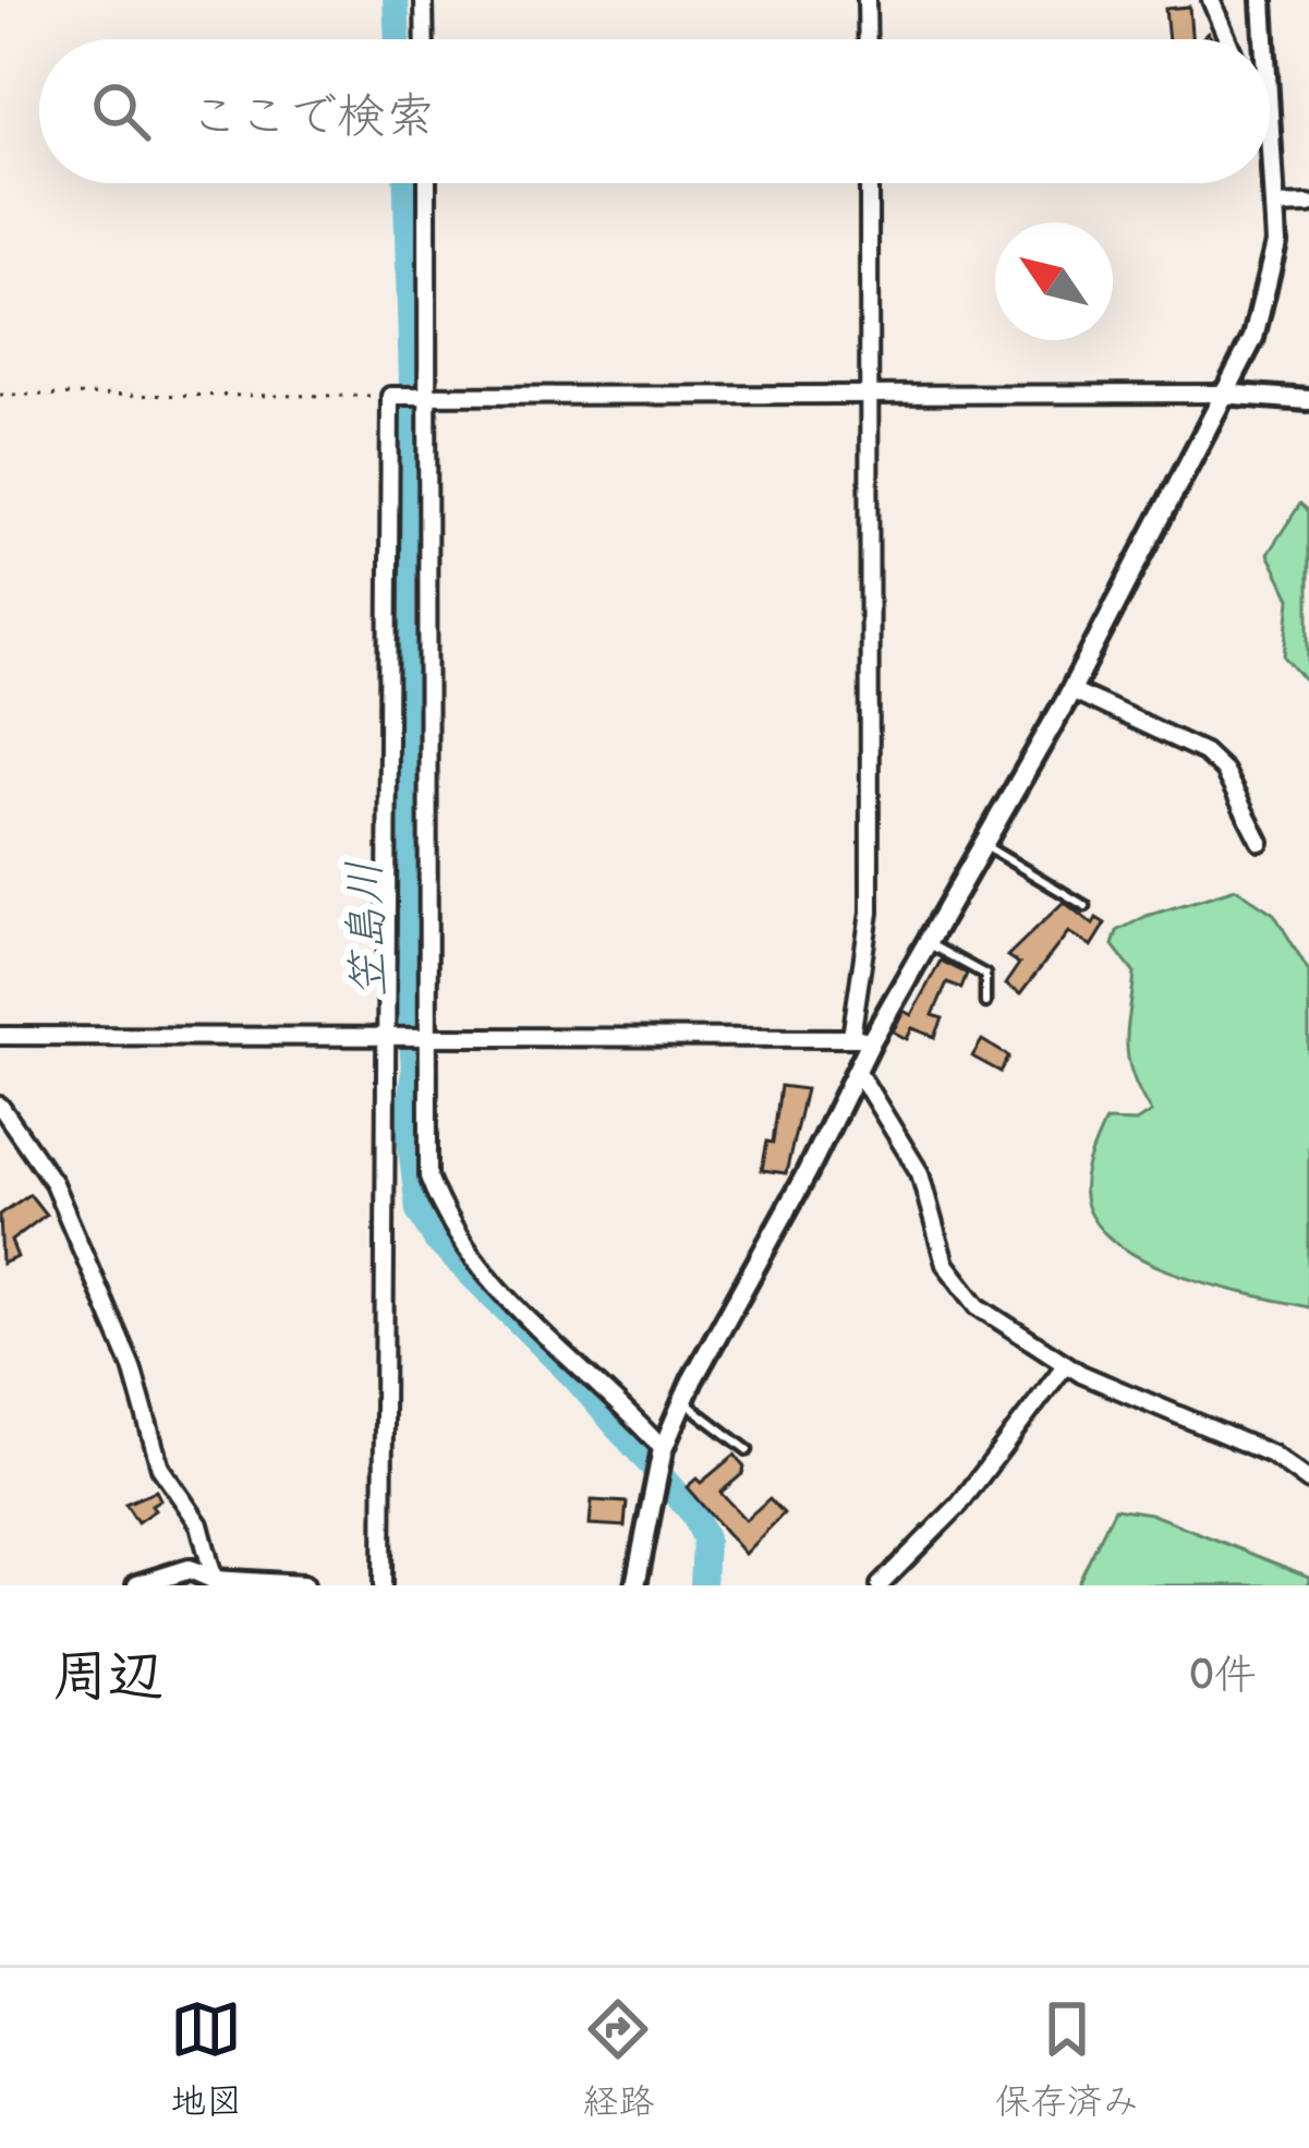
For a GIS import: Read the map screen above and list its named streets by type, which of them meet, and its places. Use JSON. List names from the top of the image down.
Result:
{
  "water": ["笠島川"],
  "north": "top left",
  "page": {
    "search": "ここで検索",
    "heading": ["周辺", "0件"],
    "nav": ["地図", "経路", "保存済み"]
  }
}
